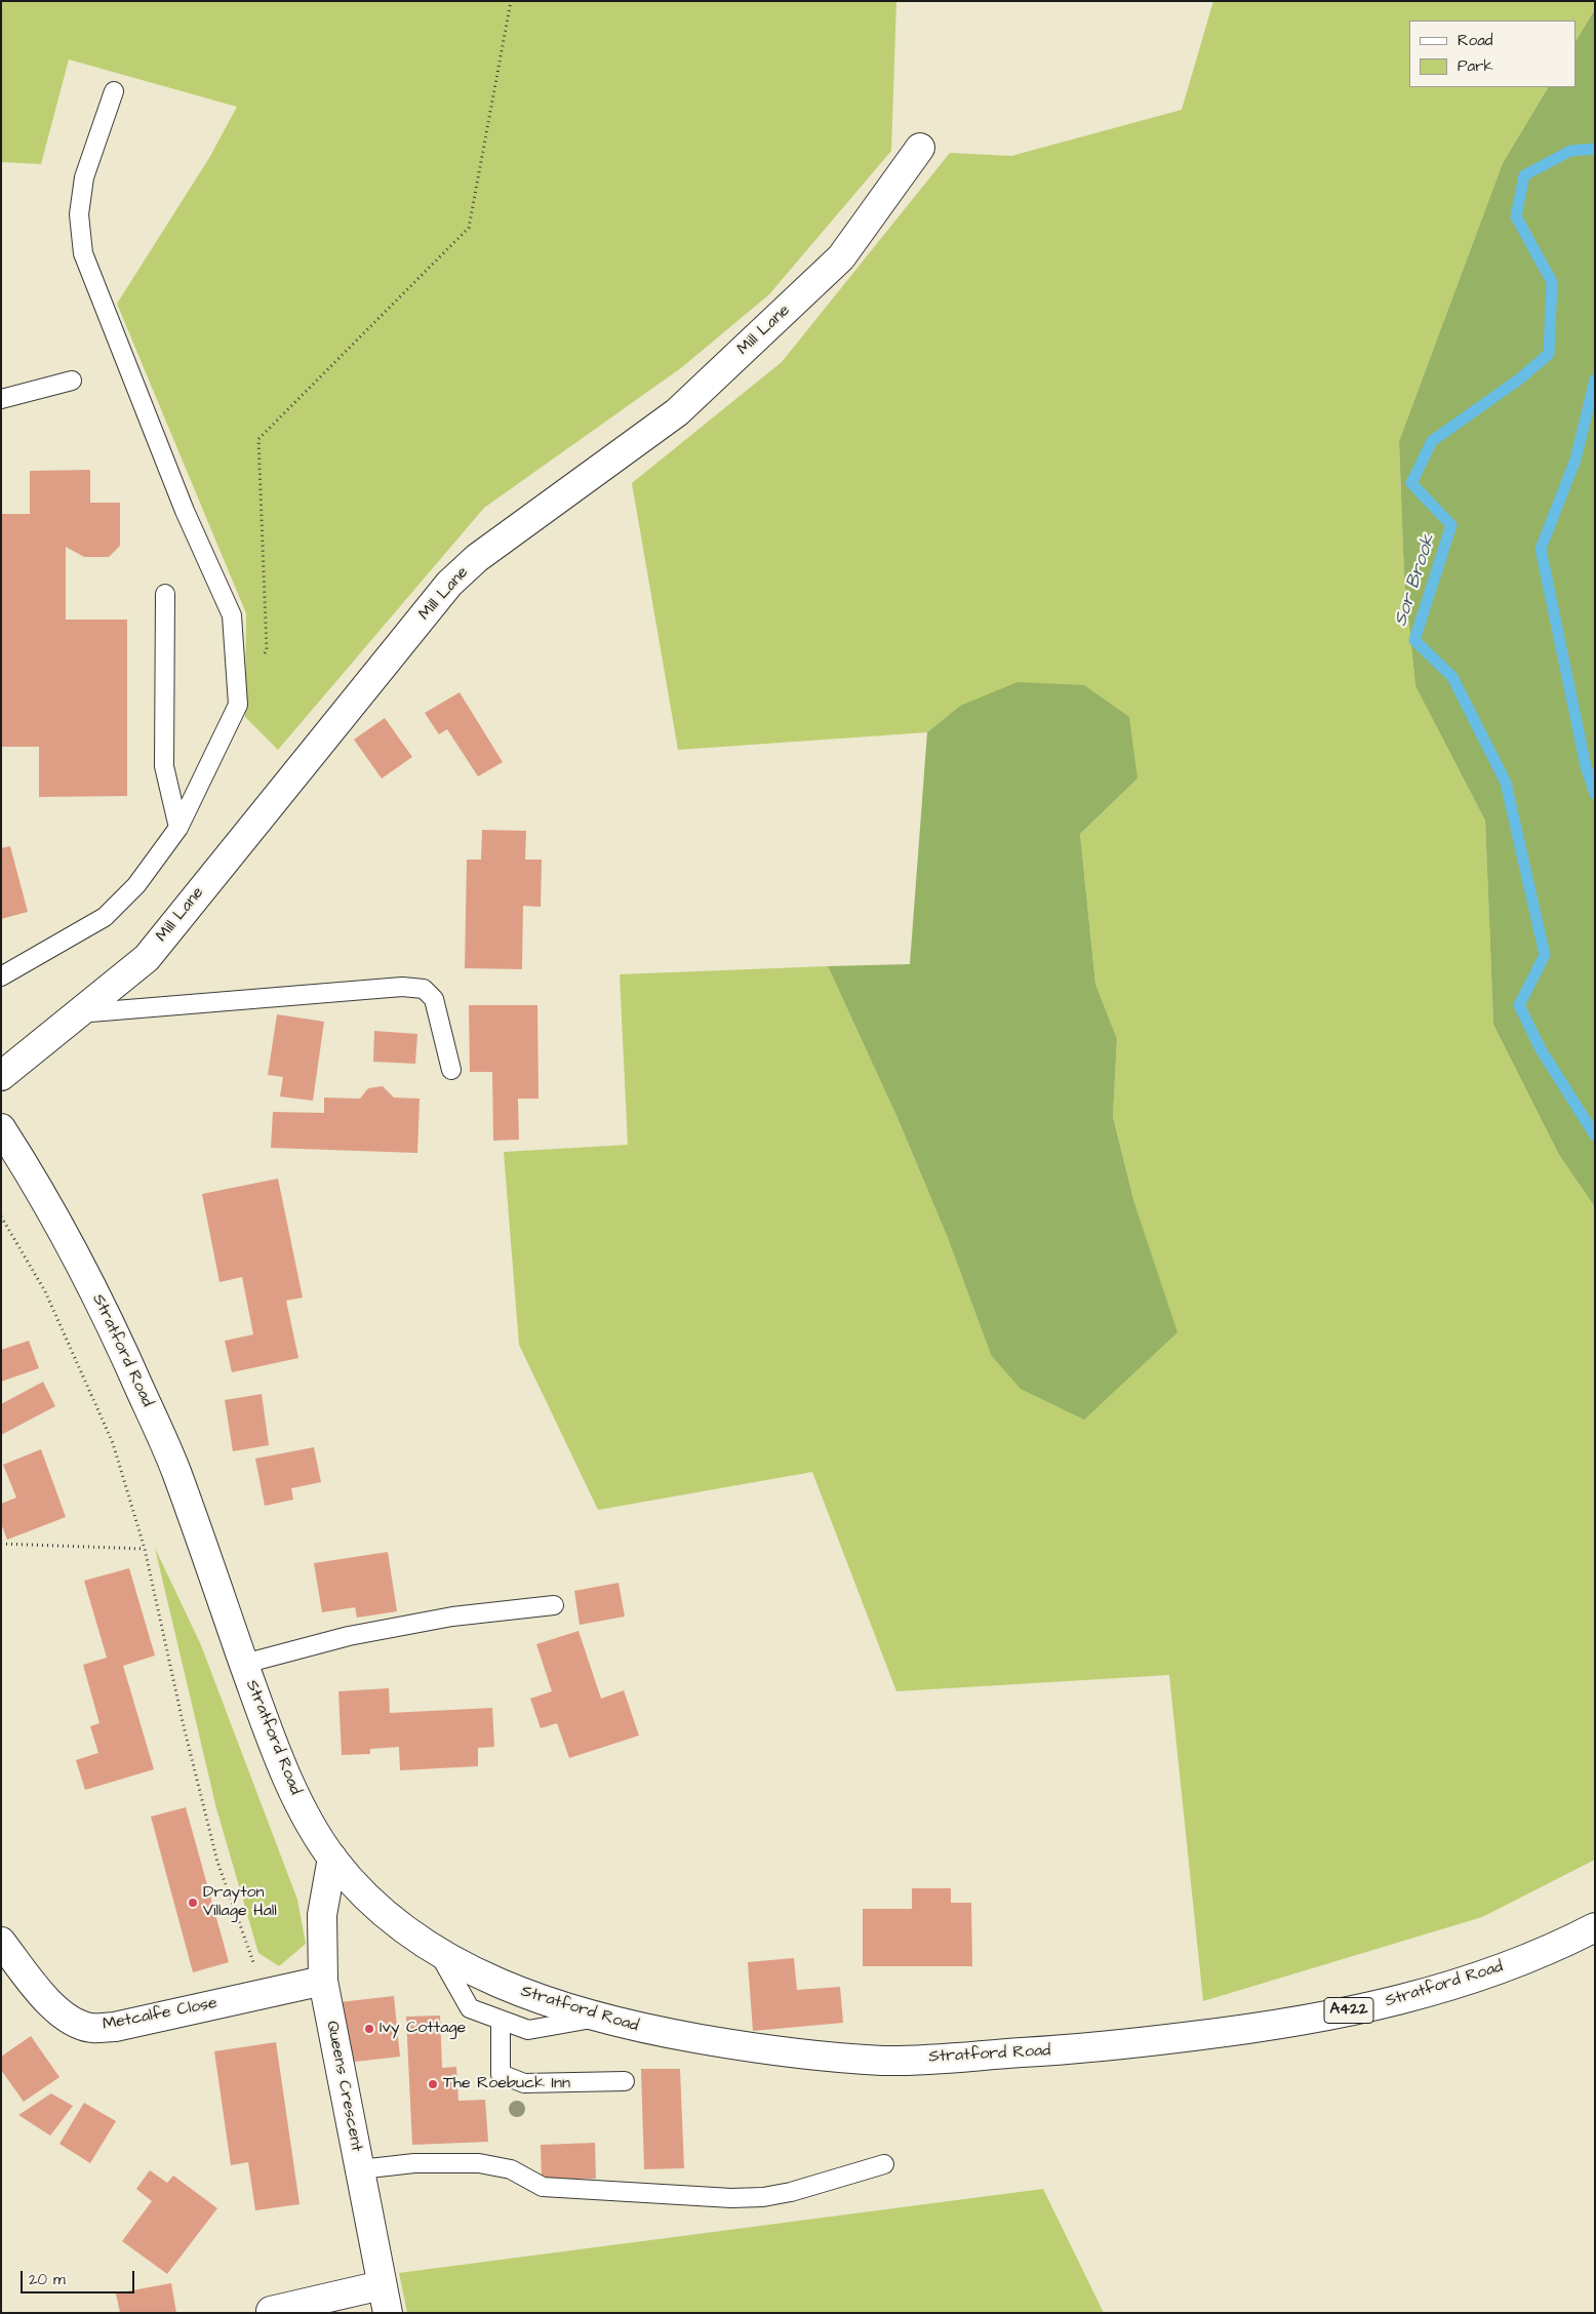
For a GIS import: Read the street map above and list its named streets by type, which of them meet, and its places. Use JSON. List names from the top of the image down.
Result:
{
  "streets": {
    "street": [
      "Mill Lane",
      "Stratford Road",
      "A422",
      "Metcalfe Close",
      "Queens Crescent"
    ]
  },
  "crossings": [
    ["Stratford Road", "Queens Crescent"],
    ["Metcalfe Close", "Queens Crescent"]
  ],
  "water": ["Sor Brook"],
  "places": ["Drayton Village Hall", "Ivy Cottage", "The Roebuck Inn"],
  "legend": ["Road", "Park"],
  "scale_bar": "20 m"
}
